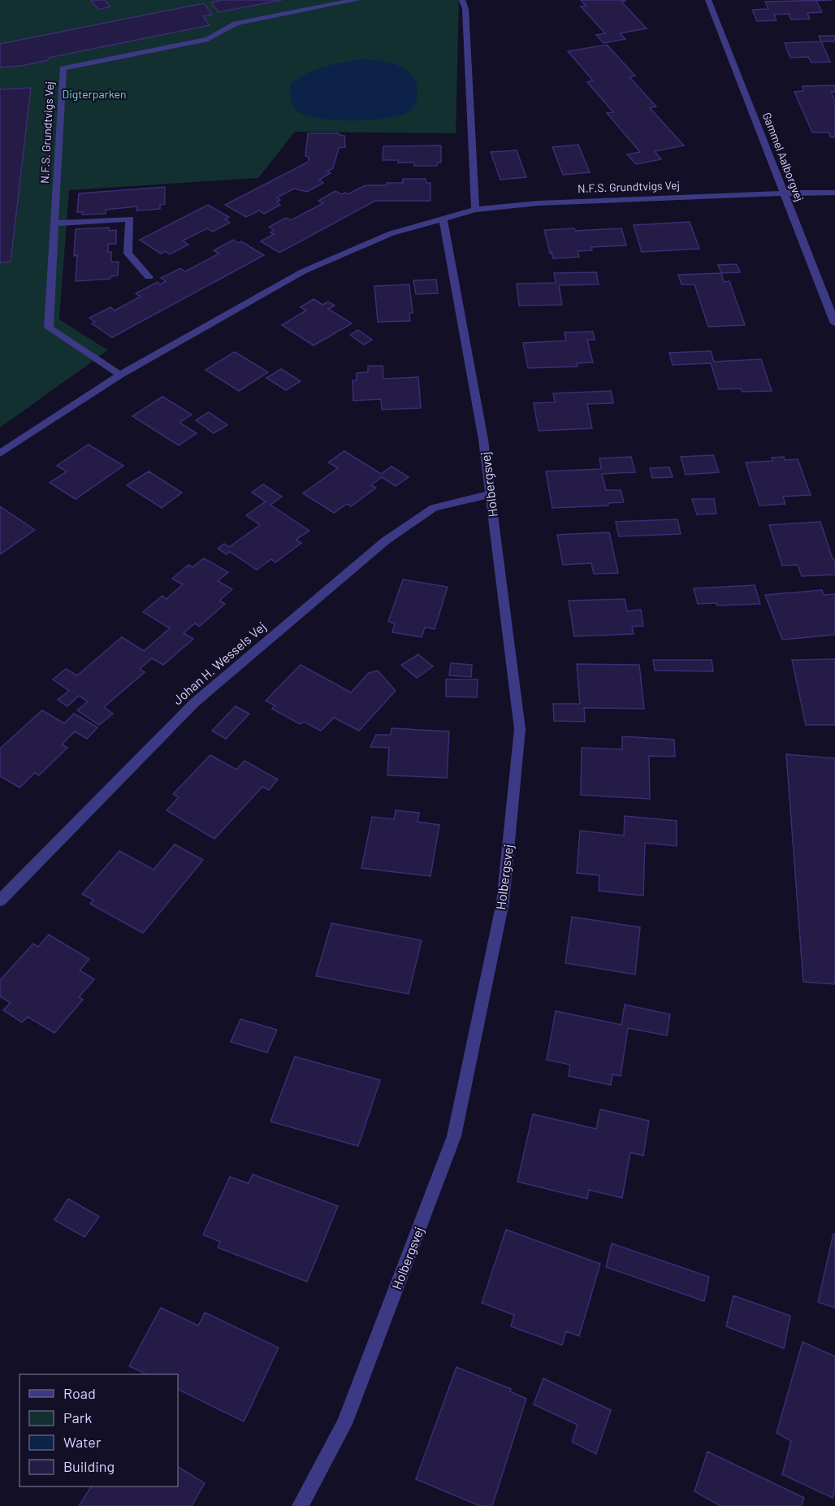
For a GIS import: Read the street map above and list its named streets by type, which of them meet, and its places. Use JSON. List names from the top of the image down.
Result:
{
  "streets": {
    "street": [
      "N.F.S. Grundtvigs Vej",
      "Gammel Aalborgvej",
      "Holbergsvej",
      "Johan H. Wessels Vej"
    ]
  },
  "crossings": [
    ["N.F.S. Grundtvigs Vej", "Gammel Aalborgvej"],
    ["N.F.S. Grundtvigs Vej", "Holbergsvej"],
    ["Holbergsvej", "Johan H. Wessels Vej"]
  ],
  "parks": ["Digterparken"],
  "legend": [
    "Road",
    "Park",
    "Water",
    "Building"
  ]
}
